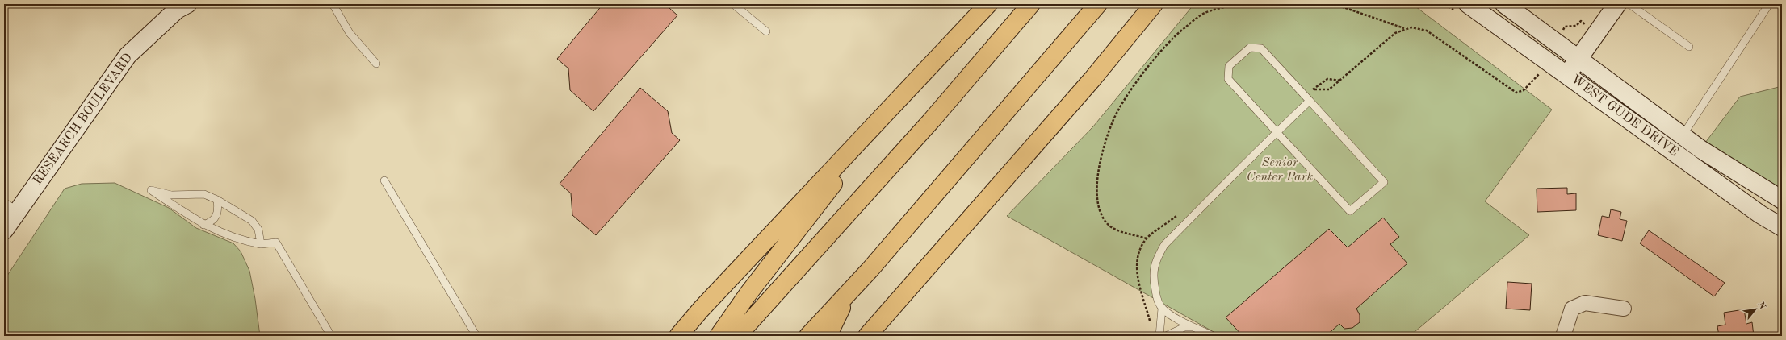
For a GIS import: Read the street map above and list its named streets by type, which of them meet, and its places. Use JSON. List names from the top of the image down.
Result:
{
  "streets": {
    "main road": ["WEST GUDE DRIVE", "RESEARCH BOULEVARD"]
  },
  "parks": ["Senior Center Park"],
  "north": "top right"
}
